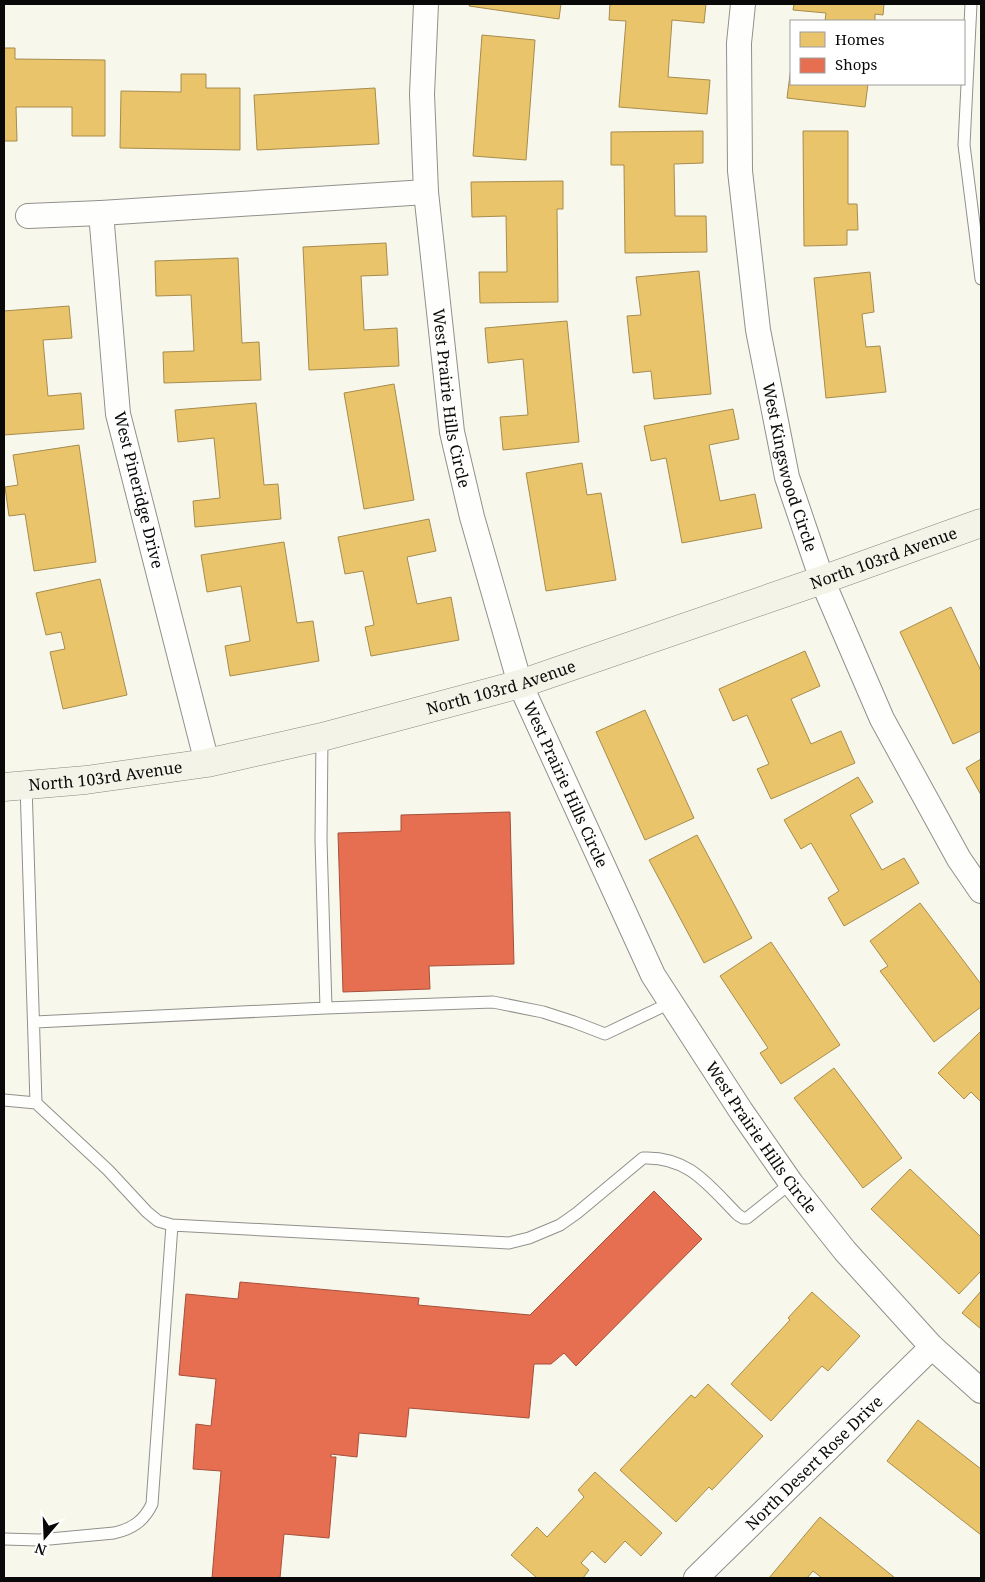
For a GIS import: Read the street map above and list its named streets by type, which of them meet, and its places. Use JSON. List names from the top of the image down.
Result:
{
  "streets": {
    "street": [
      "West Prairie Hills Circle",
      "West Kingswood Circle",
      "West Pineridge Drive",
      "North 103rd Avenue",
      "North Desert Rose Drive"
    ]
  },
  "crossings": [
    ["West Prairie Hills Circle", "North 103rd Avenue"],
    ["West Prairie Hills Circle", "North Desert Rose Drive"],
    ["West Kingswood Circle", "North 103rd Avenue"],
    ["West Pineridge Drive", "North 103rd Avenue"]
  ],
  "legend": ["Homes", "Shops"],
  "north": "bottom"
}
